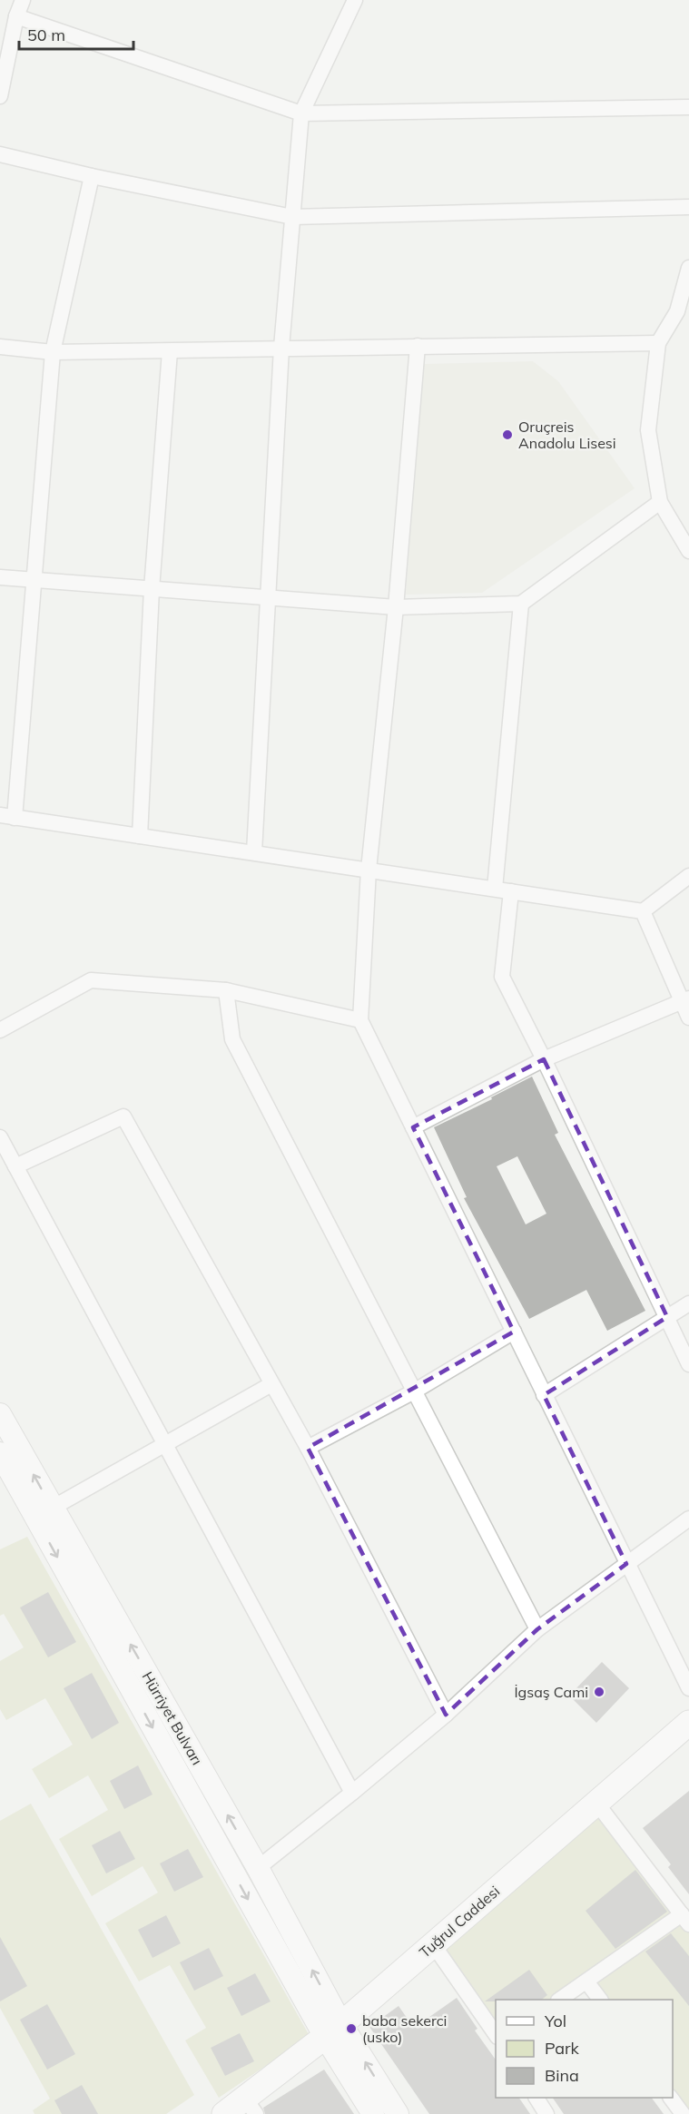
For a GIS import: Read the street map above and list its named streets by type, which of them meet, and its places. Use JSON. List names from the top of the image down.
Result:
{
  "streets": {
    "main road": ["Hürriyet Bulvarı", "Tuğrul Caddesi"]
  },
  "crossings": [
    ["Hürriyet Bulvarı", "Tuğrul Caddesi"]
  ],
  "places": ["Oruçreis Anadolu Lisesi", "İgsaş Cami", "baba sekerci (usko)"],
  "legend": ["Yol", "Park", "Bina"],
  "scale_bar": "50 m"
}
